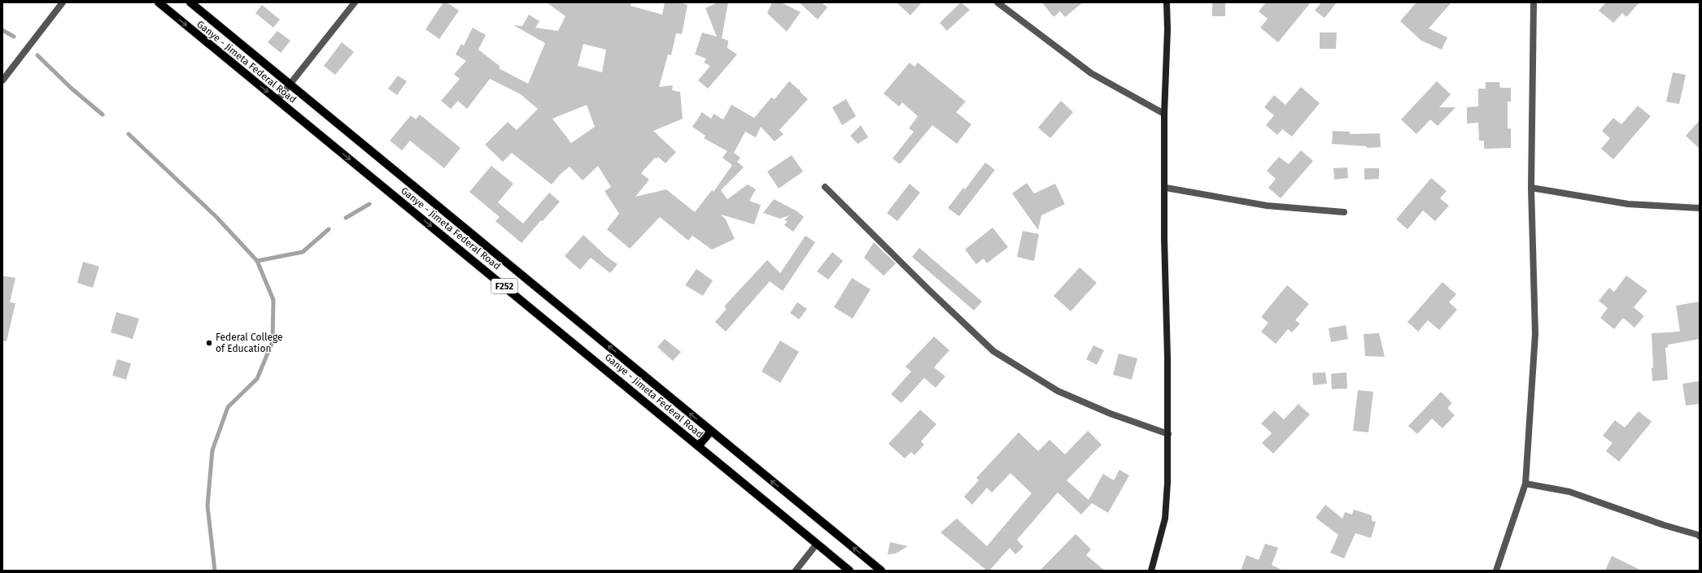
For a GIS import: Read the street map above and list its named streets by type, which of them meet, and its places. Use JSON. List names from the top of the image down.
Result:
{
  "streets": {
    "main road": ["Ganye - Jimeta Federal Road", "F252"]
  },
  "places": ["Federal College of Education"]
}
